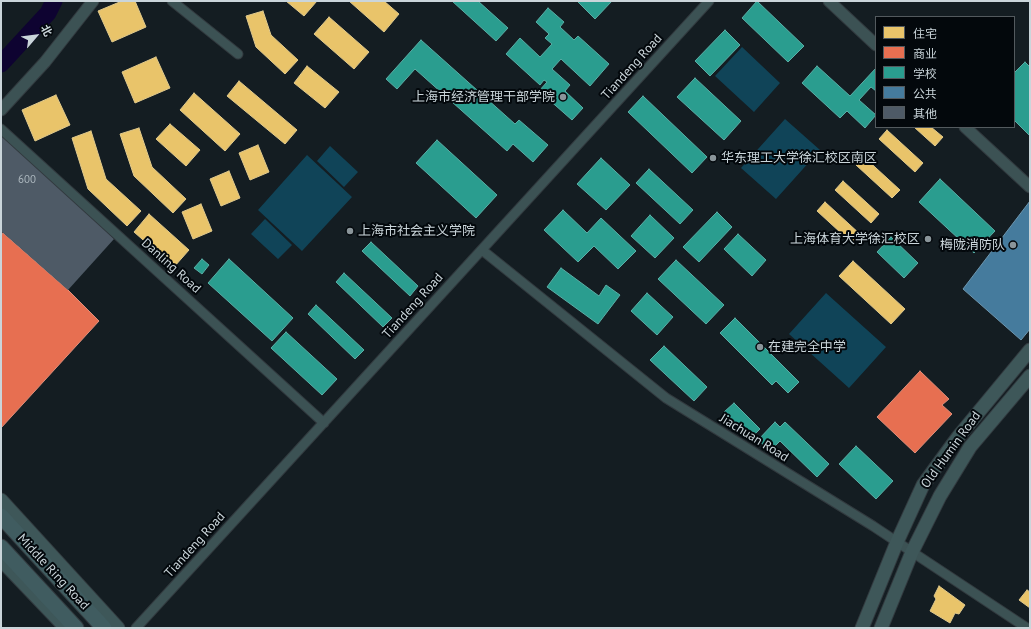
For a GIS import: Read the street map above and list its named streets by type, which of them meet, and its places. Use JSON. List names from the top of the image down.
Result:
{
  "streets": {
    "highway": ["Middle Ring Road"],
    "main road": ["Old Humin Road"],
    "street": ["Tiandeng Road", "Danling Road", "Jiachuan Road"]
  },
  "crossings": [
    ["Tiandeng Road", "Danling Road"],
    ["Tiandeng Road", "Jiachuan Road"],
    ["Jiachuan Road", "Old Humin Road"]
  ],
  "places": [
    "上海市经济管理干部学院",
    "华东理工大学徐汇校区南区",
    "上海市社会主义学院",
    "上海体育大学徐汇校区",
    "梅陇消防队",
    "在建完全中学"
  ],
  "house_numbers": ["600"],
  "legend": [
    "住宅",
    "商业",
    "学校",
    "公共",
    "其他"
  ],
  "north": "top right"
}
